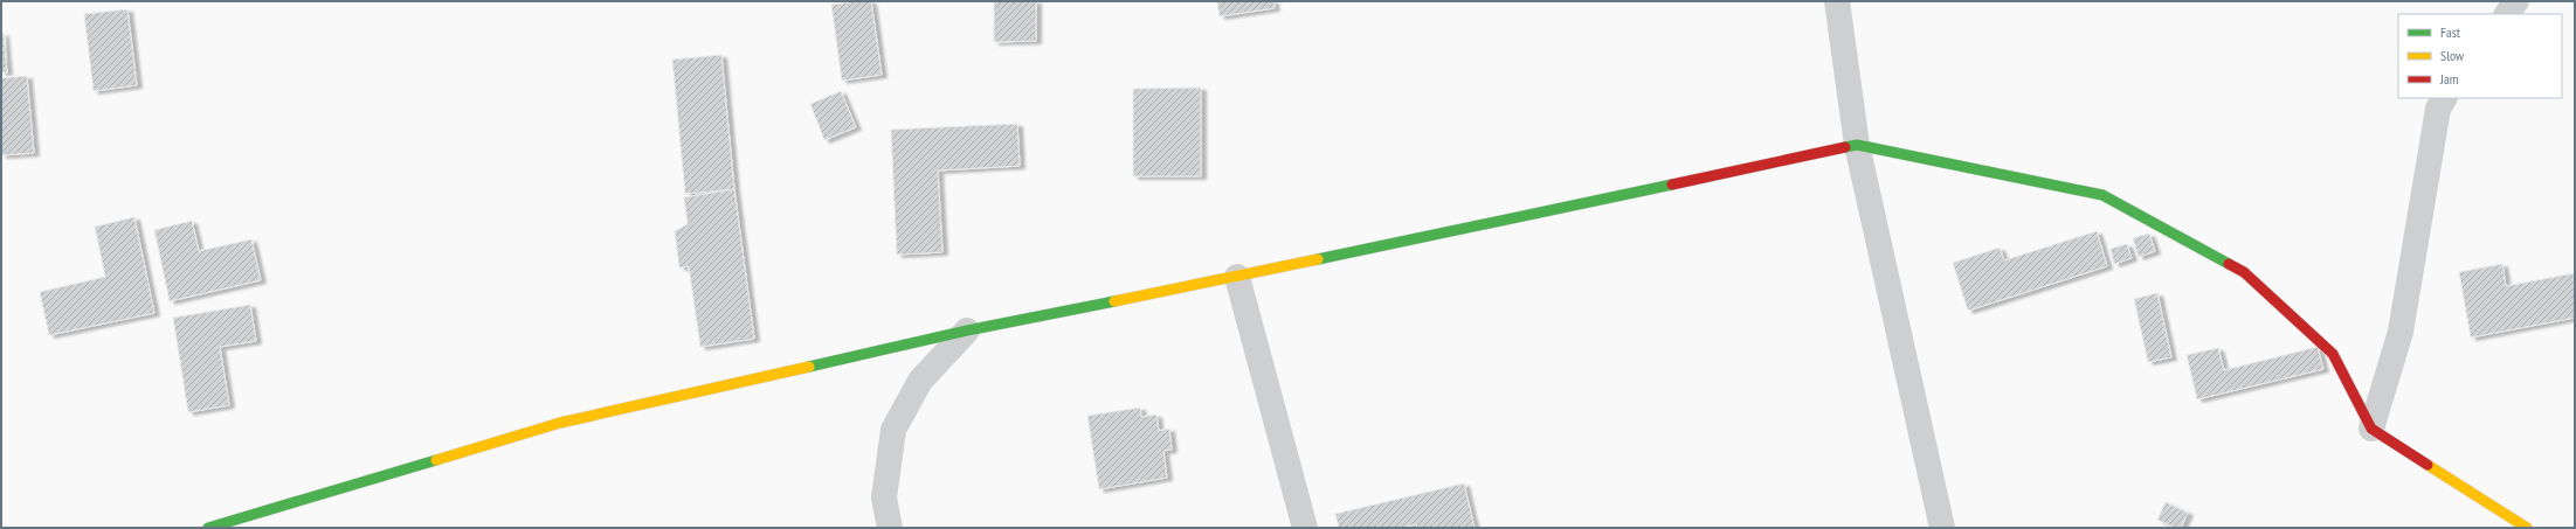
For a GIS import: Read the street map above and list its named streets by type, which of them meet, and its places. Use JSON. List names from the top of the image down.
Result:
{
  "legend": ["Fast", "Slow", "Jam"]
}
